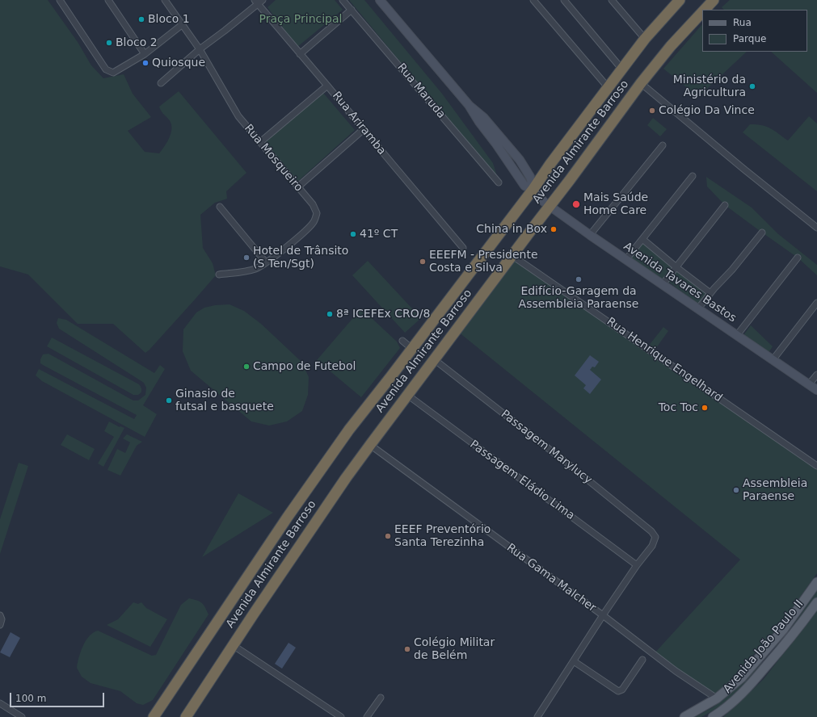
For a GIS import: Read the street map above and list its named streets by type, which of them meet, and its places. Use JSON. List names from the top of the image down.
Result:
{
  "streets": {
    "highway": ["Avenida Almirante Barroso"],
    "main road": ["Avenida Tavares Bastos", "Avenida João Paulo II"],
    "street": [
      "Rua Maruda",
      "Rua Ariramba",
      "Rua Mosqueiro",
      "Rua Henrique Engelhard",
      "Passagem Marylucy",
      "Passagem Eládio Lima",
      "Rua Gama Malcher"
    ]
  },
  "crossings": [
    ["Avenida Almirante Barroso", "Avenida Tavares Bastos"],
    ["Avenida Almirante Barroso", "Rua Henrique Engelhard"],
    ["Avenida Almirante Barroso", "Passagem Marylucy"],
    ["Avenida Almirante Barroso", "Passagem Eládio Lima"],
    ["Avenida Almirante Barroso", "Rua Gama Malcher"],
    ["Passagem Marylucy", "Passagem Eládio Lima"],
    ["Rua Gama Malcher", "Avenida João Paulo II"]
  ],
  "parks": ["Praça Principal"],
  "places": [
    "Bloco 1",
    "Bloco 2",
    "Quiosque",
    "Ministério da Agricultura",
    "Colégio Da Vince",
    "Mais Saúde Home Care",
    "China in Box",
    "41º CT",
    "Hotel de Trânsito (S Ten/Sgt)",
    "EEEFM - Presidente Costa e Silva",
    "Edifício-Garagem da Assembleia Paraense",
    "8ª ICEFEx CRO/8",
    "Campo de Futebol",
    "Ginasio de futsal e basquete",
    "Toc Toc",
    "Assembleia Paraense",
    "EEEF Preventório Santa Terezinha",
    "Colégio Militar de Belém"
  ],
  "legend": ["Rua", "Parque"],
  "scale_bar": "100 m"
}
